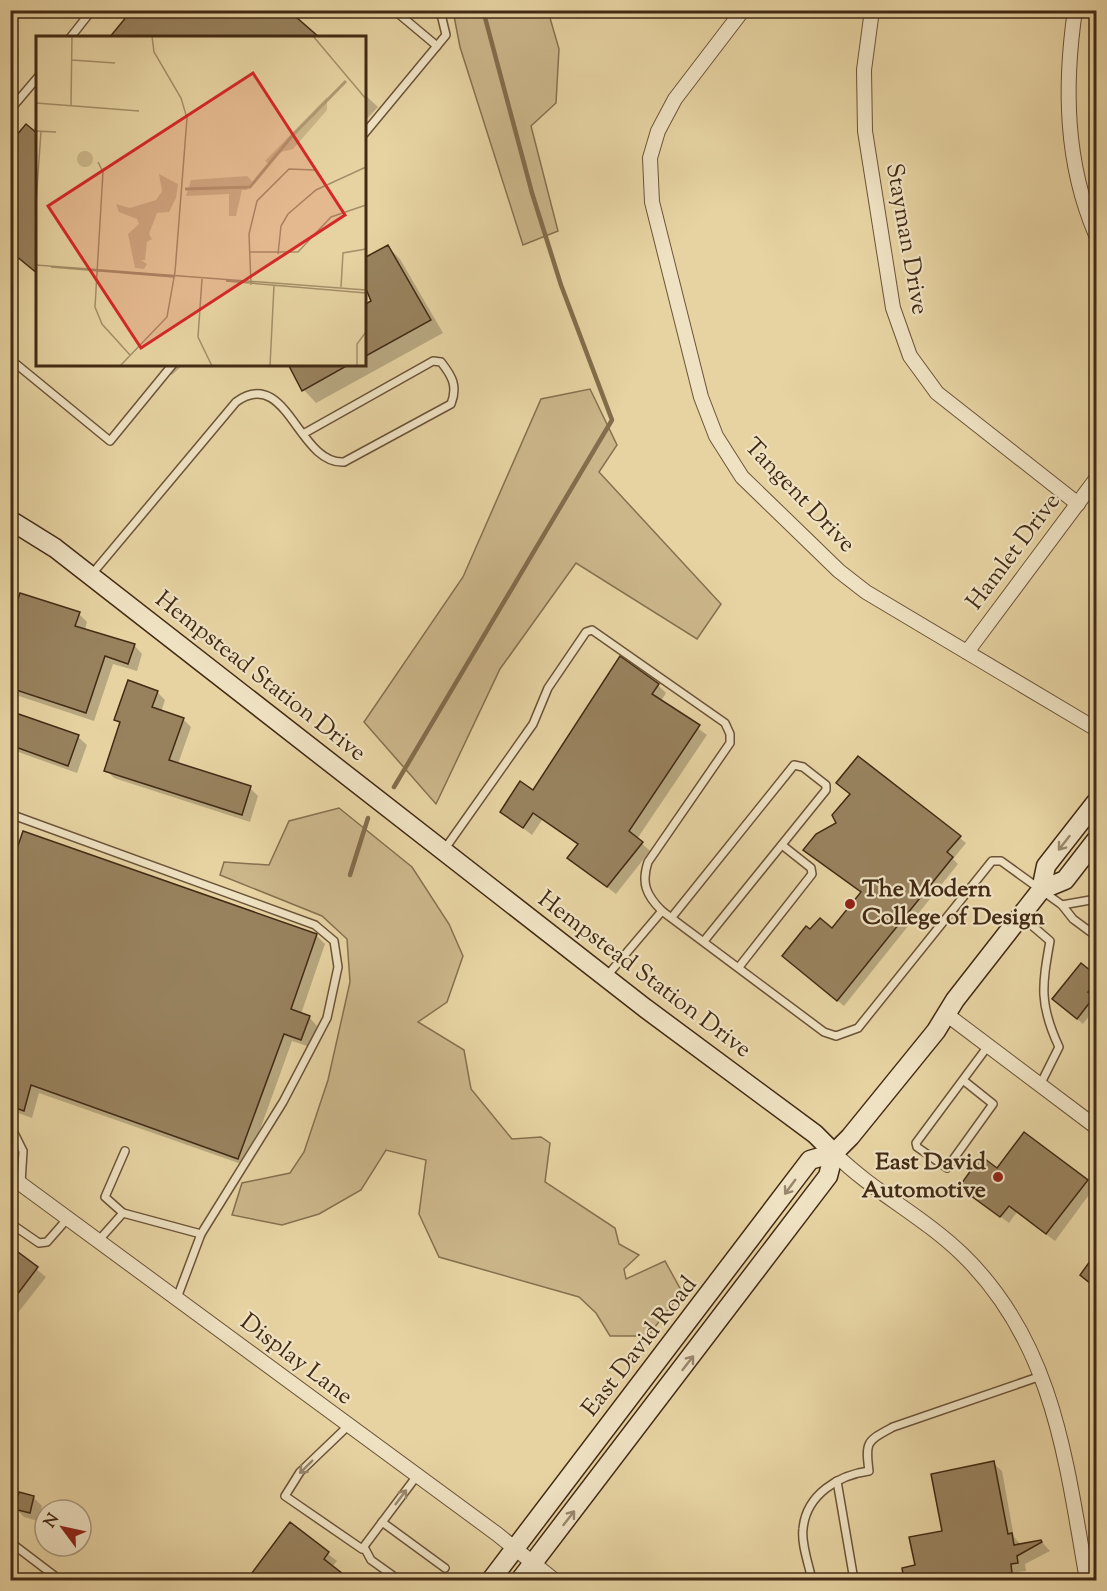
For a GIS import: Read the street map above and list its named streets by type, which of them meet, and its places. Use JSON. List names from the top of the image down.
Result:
{
  "streets": {
    "street": [
      "Stayman Drive",
      "Tangent Drive",
      "Hamlet Drive",
      "Hempstead Station Drive",
      "East David Road",
      "Display Lane"
    ]
  },
  "crossings": [
    ["Stayman Drive", "Hamlet Drive"],
    ["Tangent Drive", "Hamlet Drive"],
    ["Hempstead Station Drive", "East David Road"],
    ["East David Road", "Display Lane"]
  ],
  "places": ["The Modern College of Design", "East David Automotive"],
  "north": "top left"
}
